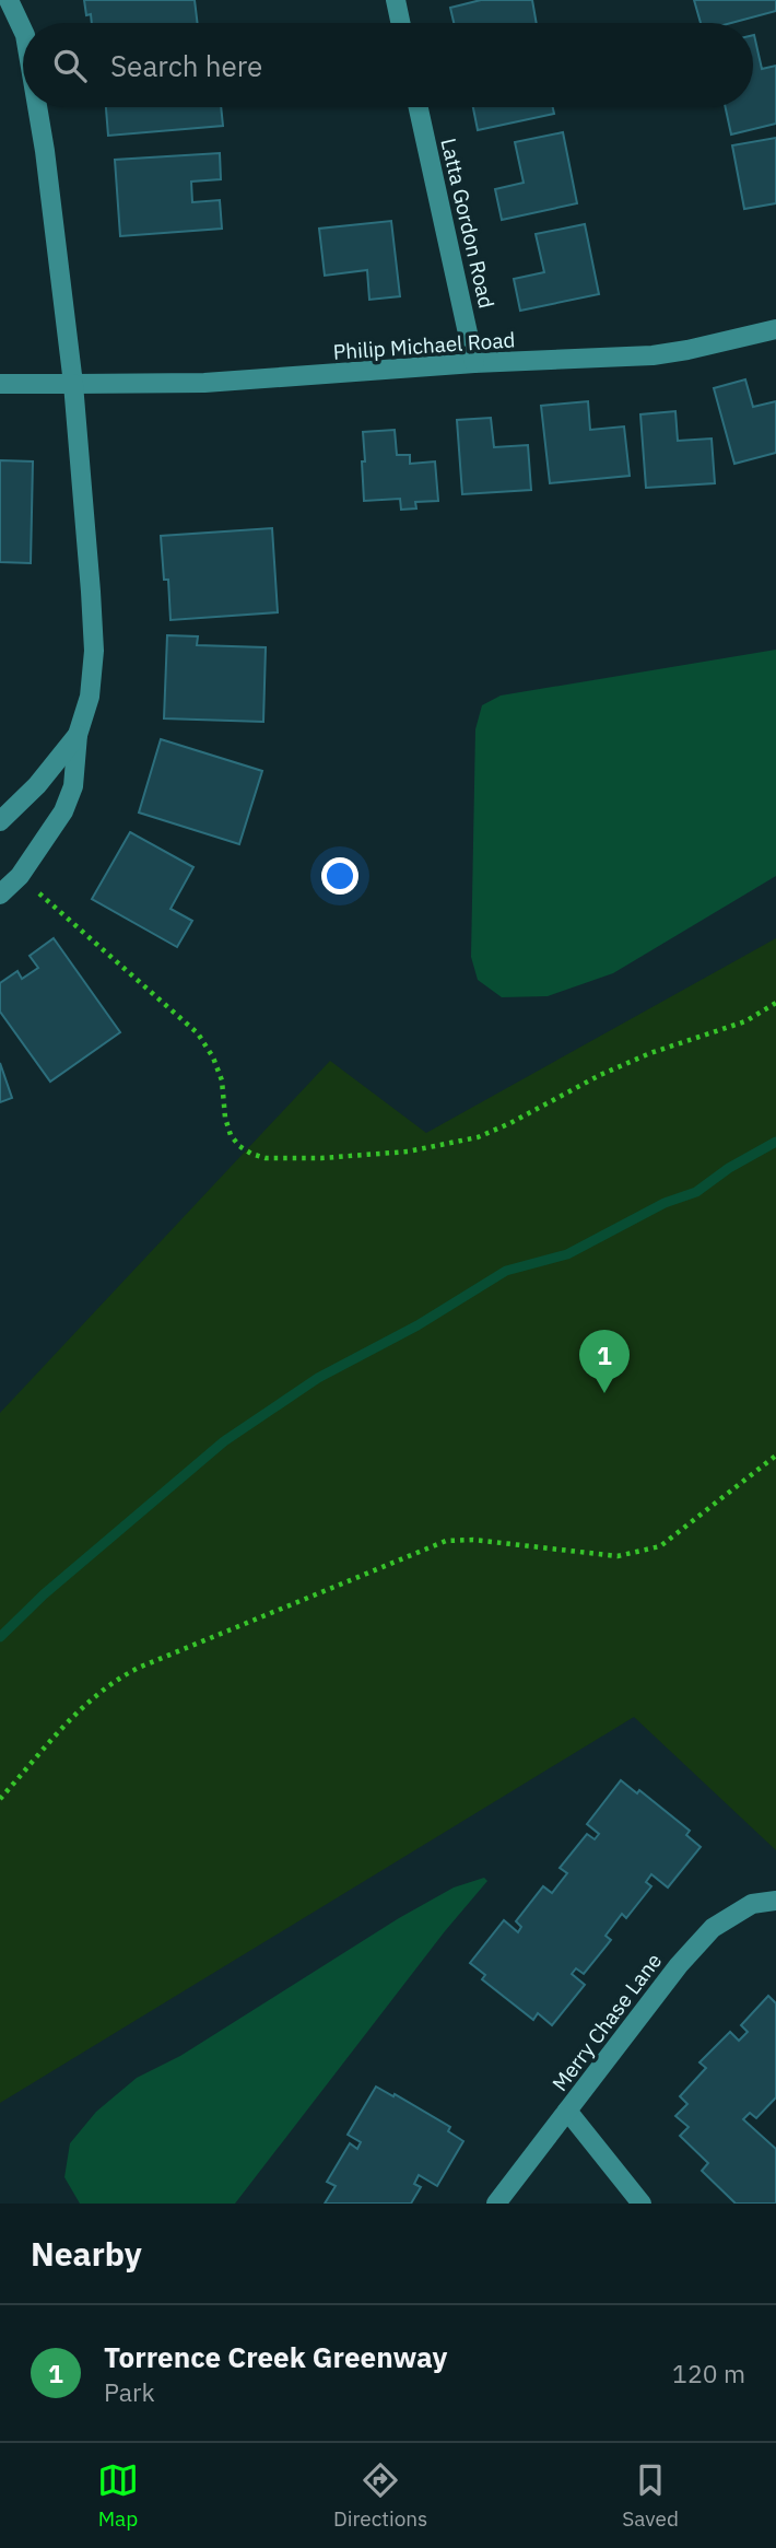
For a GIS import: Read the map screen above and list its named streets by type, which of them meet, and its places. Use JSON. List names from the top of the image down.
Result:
{
  "streets": {
    "street": ["Latta Gordon Road", "Philip Michael Road", "Merry Chase Lane"]
  },
  "crossings": [
    ["Latta Gordon Road", "Philip Michael Road"]
  ],
  "page": {
    "search": "Search here",
    "pins": "1",
    "heading": "Nearby",
    "list": [
      {
        "mark": "1",
        "name": "Torrence Creek Greenway",
        "note": "Park",
        "value": "120 m"
      }
    ],
    "nav": ["Map", "Directions", "Saved"]
  }
}
